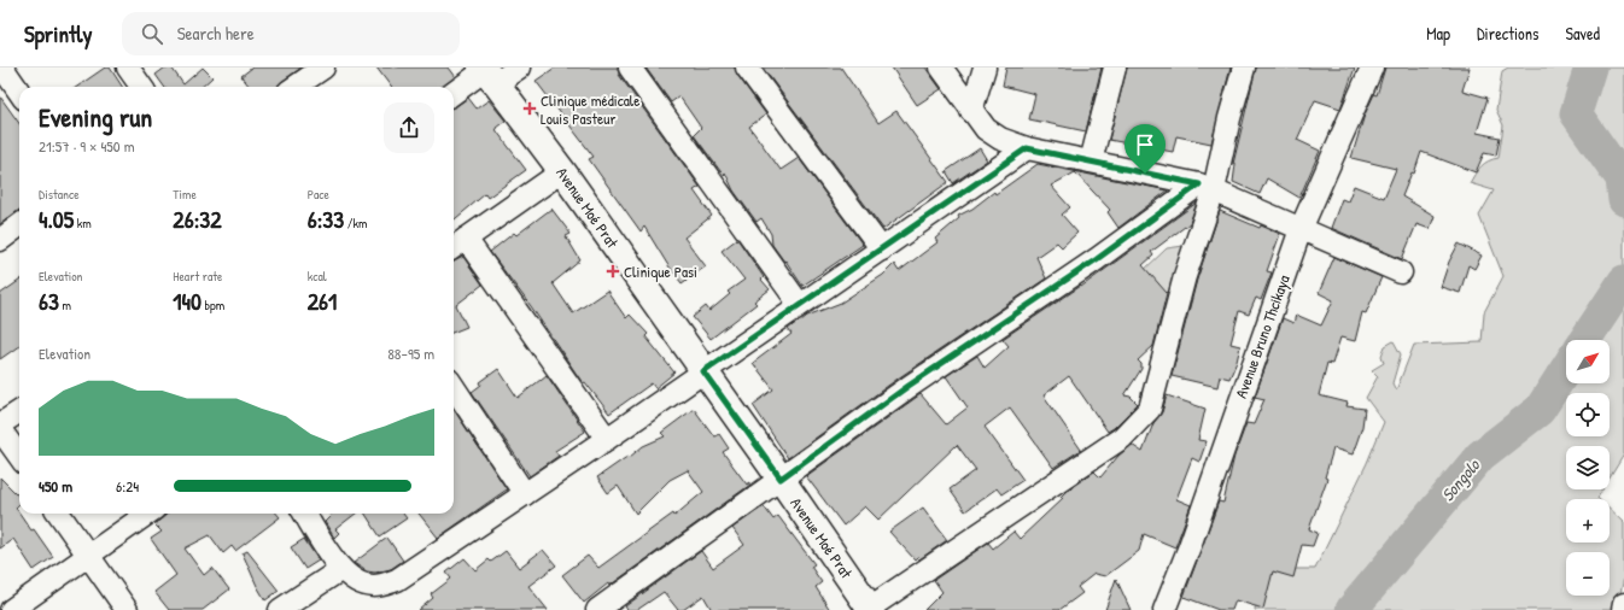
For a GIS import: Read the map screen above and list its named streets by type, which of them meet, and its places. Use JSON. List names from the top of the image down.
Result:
{
  "streets": {
    "street": ["Avenue Moé Prat", "Avenue Bruno Thcikaya"]
  },
  "water": ["Songolo"],
  "places": {
    "health": ["Clinique médicale Louis Pasteur", "Clinique Pasi"]
  },
  "north": "top right",
  "page": {
    "header": "Sprintly",
    "search": "Search here",
    "nav": ["Map", "Directions", "Saved"],
    "heading": ["Evening run", "21:57 · 9 × 450 m"],
    "stats": [
      ["Distance", "4.05 km"],
      ["Time", "26:32"],
      ["Pace", "6:33 /km"],
      ["Elevation", "63 m"],
      ["Heart rate", "140 bpm"],
      ["kcal", "261"]
    ],
    "chart": ["Elevation", "88–95 m"],
    "map_buttons": ["+", "−"],
    "list": [
      {
        "name": "450 m",
        "note": "6:24"
      }
    ]
  }
}
